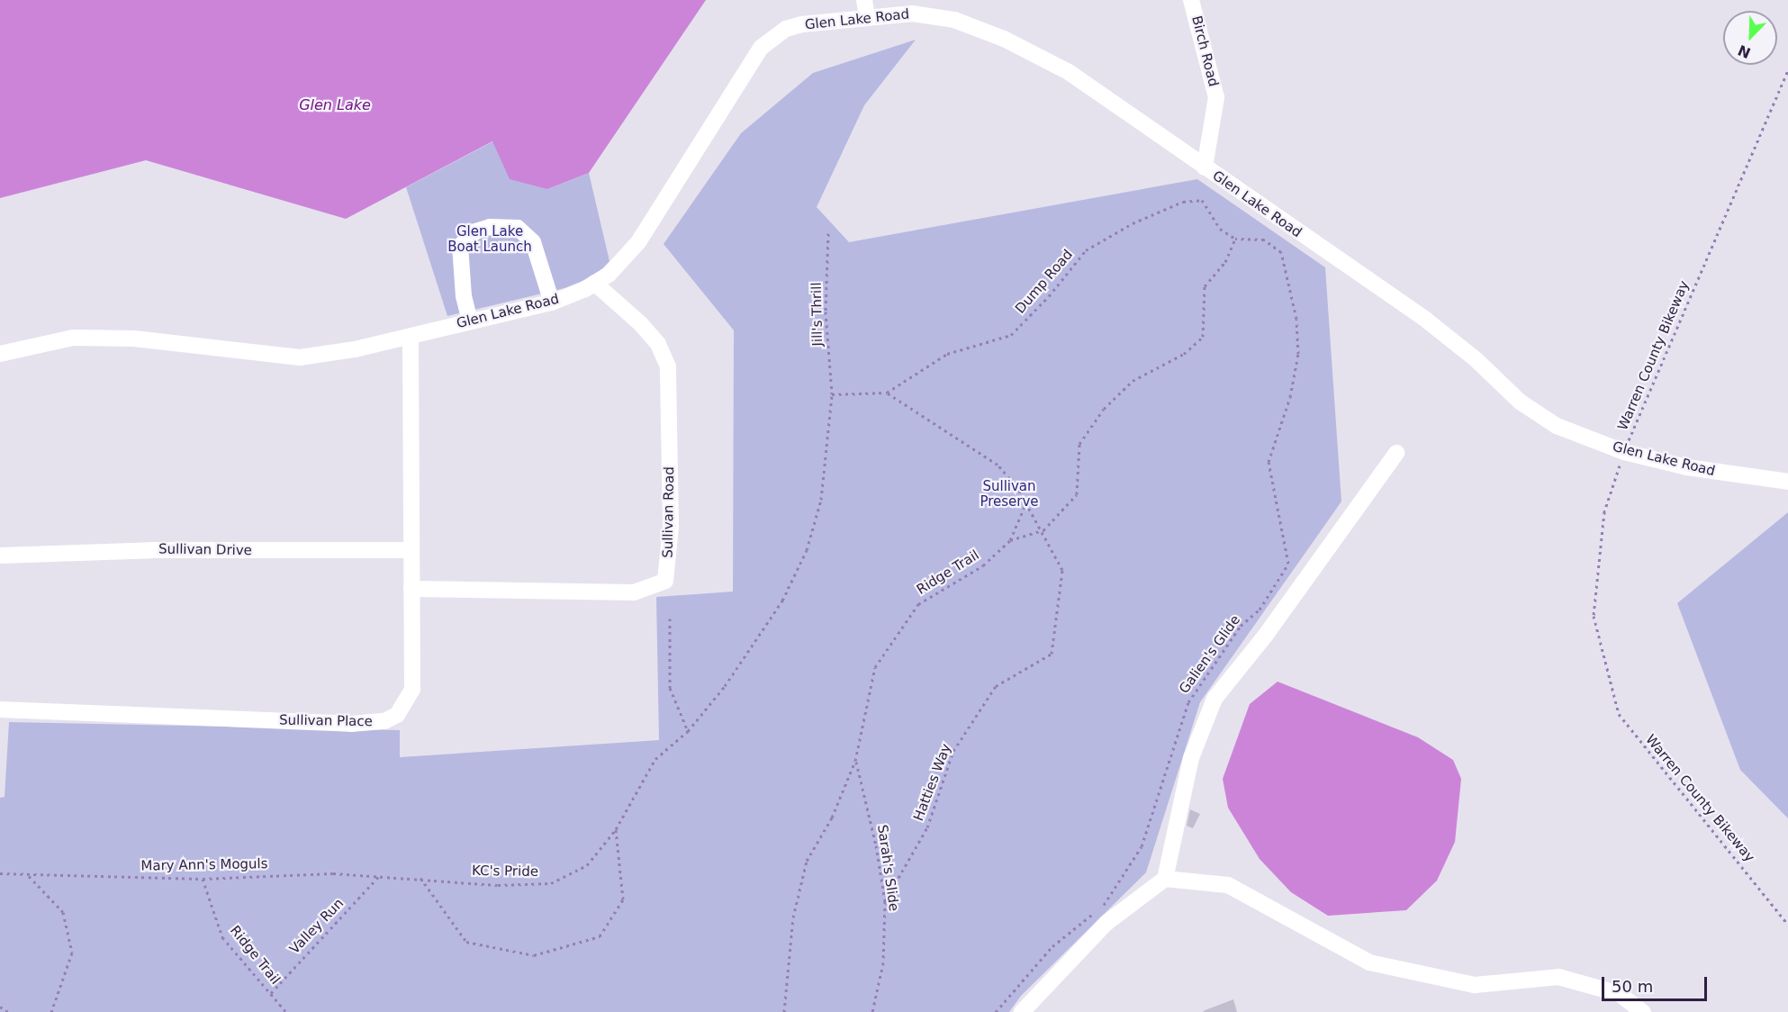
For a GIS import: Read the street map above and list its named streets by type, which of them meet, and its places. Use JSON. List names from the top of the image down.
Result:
{
  "streets": {
    "street": [
      "Glen Lake Road",
      "Birch Road",
      "Sullivan Road",
      "Sullivan Drive",
      "Sullivan Place"
    ],
    "path": [
      "Dump Road",
      "Jill's Thrill",
      "Warren County Bikeway",
      "Ridge Trail",
      "Galien's Glide",
      "Hatties Way",
      "Mary Ann's Moguls",
      "Sarah's Slide",
      "KC's Pride",
      "Valley Run"
    ]
  },
  "crossings": [
    ["Glen Lake Road", "Birch Road"],
    ["Glen Lake Road", "Warren County Bikeway"],
    ["Glen Lake Road", "Sullivan Road"],
    ["Glen Lake Road", "Sullivan Place"],
    ["Dump Road", "Galien's Glide"],
    ["Dump Road", "Hatties Way"],
    ["Jill's Thrill", "KC's Pride"],
    ["Sullivan Road", "Sullivan Place"],
    ["Sullivan Drive", "Sullivan Place"],
    ["Ridge Trail", "Hatties Way"],
    ["Ridge Trail", "Mary Ann's Moguls"],
    ["Ridge Trail", "Sarah's Slide"],
    ["Ridge Trail", "Valley Run"],
    ["Hatties Way", "Sarah's Slide"],
    ["Mary Ann's Moguls", "KC's Pride"],
    ["Mary Ann's Moguls", "Valley Run"],
    ["KC's Pride", "Valley Run"]
  ],
  "water": ["Glen Lake"],
  "parks": ["Glen Lake Boat Launch", "Sullivan Preserve"],
  "scale_bar": "50 m",
  "north": "bottom left"
}
